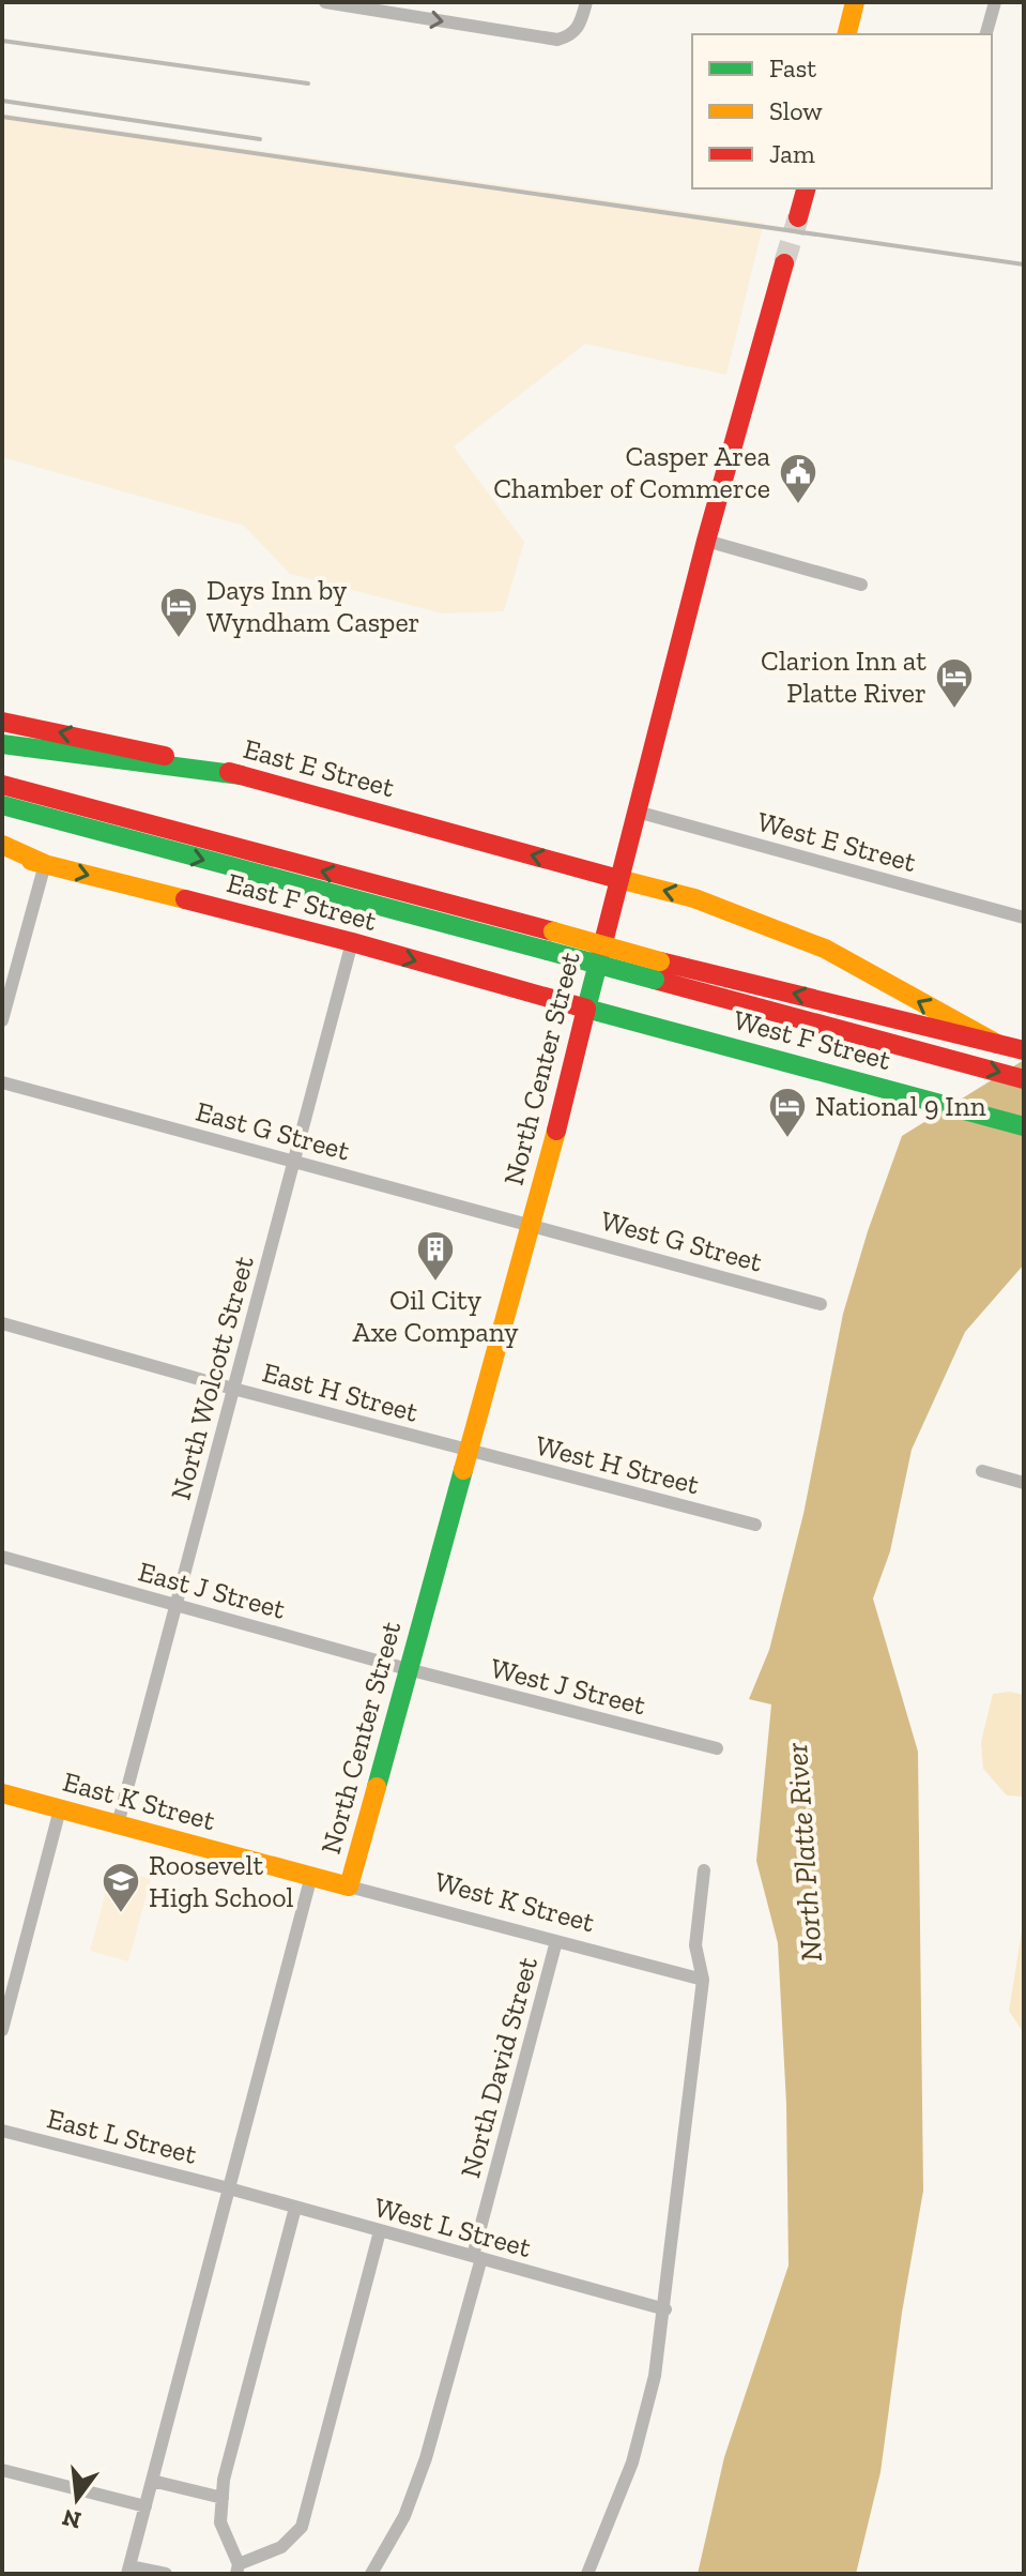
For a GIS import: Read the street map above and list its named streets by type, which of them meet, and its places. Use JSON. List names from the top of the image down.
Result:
{
  "streets": {
    "main road": [
      "East E Street",
      "East F Street",
      "West F Street",
      "North Center Street",
      "East K Street",
      "West K Street"
    ],
    "street": [
      "West E Street",
      "East G Street",
      "West G Street",
      "North Wolcott Street",
      "East H Street",
      "West H Street",
      "East J Street",
      "West J Street",
      "North David Street",
      "East L Street",
      "West L Street"
    ]
  },
  "crossings": [
    ["East E Street", "North Center Street"],
    ["West E Street", "North Center Street"],
    ["East F Street", "West F Street"],
    ["East F Street", "North Center Street"],
    ["East F Street", "North Wolcott Street"],
    ["West F Street", "North Center Street"],
    ["North Center Street", "East G Street"],
    ["North Center Street", "West G Street"],
    ["North Center Street", "East H Street"],
    ["North Center Street", "West H Street"],
    ["North Center Street", "East J Street"],
    ["North Center Street", "West J Street"],
    ["North Center Street", "East K Street"],
    ["North Center Street", "West K Street"],
    ["North Center Street", "East L Street"],
    ["North Center Street", "West L Street"],
    ["East G Street", "West G Street"],
    ["East G Street", "North Wolcott Street"],
    ["North Wolcott Street", "East H Street"],
    ["North Wolcott Street", "East J Street"],
    ["North Wolcott Street", "East K Street"],
    ["East H Street", "West H Street"],
    ["East J Street", "West J Street"],
    ["East K Street", "West K Street"],
    ["West K Street", "North David Street"],
    ["North David Street", "West L Street"],
    ["East L Street", "West L Street"]
  ],
  "water": ["North Platte River"],
  "places": {
    "public building": ["Casper Area Chamber of Commerce"],
    "hotel": ["Days Inn by Wyndham Casper", "Clarion Inn at Platte River", "National 9 Inn"],
    "building": ["Oil City Axe Company"],
    "school or university": ["Roosevelt High School"]
  },
  "legend": ["Fast", "Slow", "Jam"],
  "north": "bottom"
}
